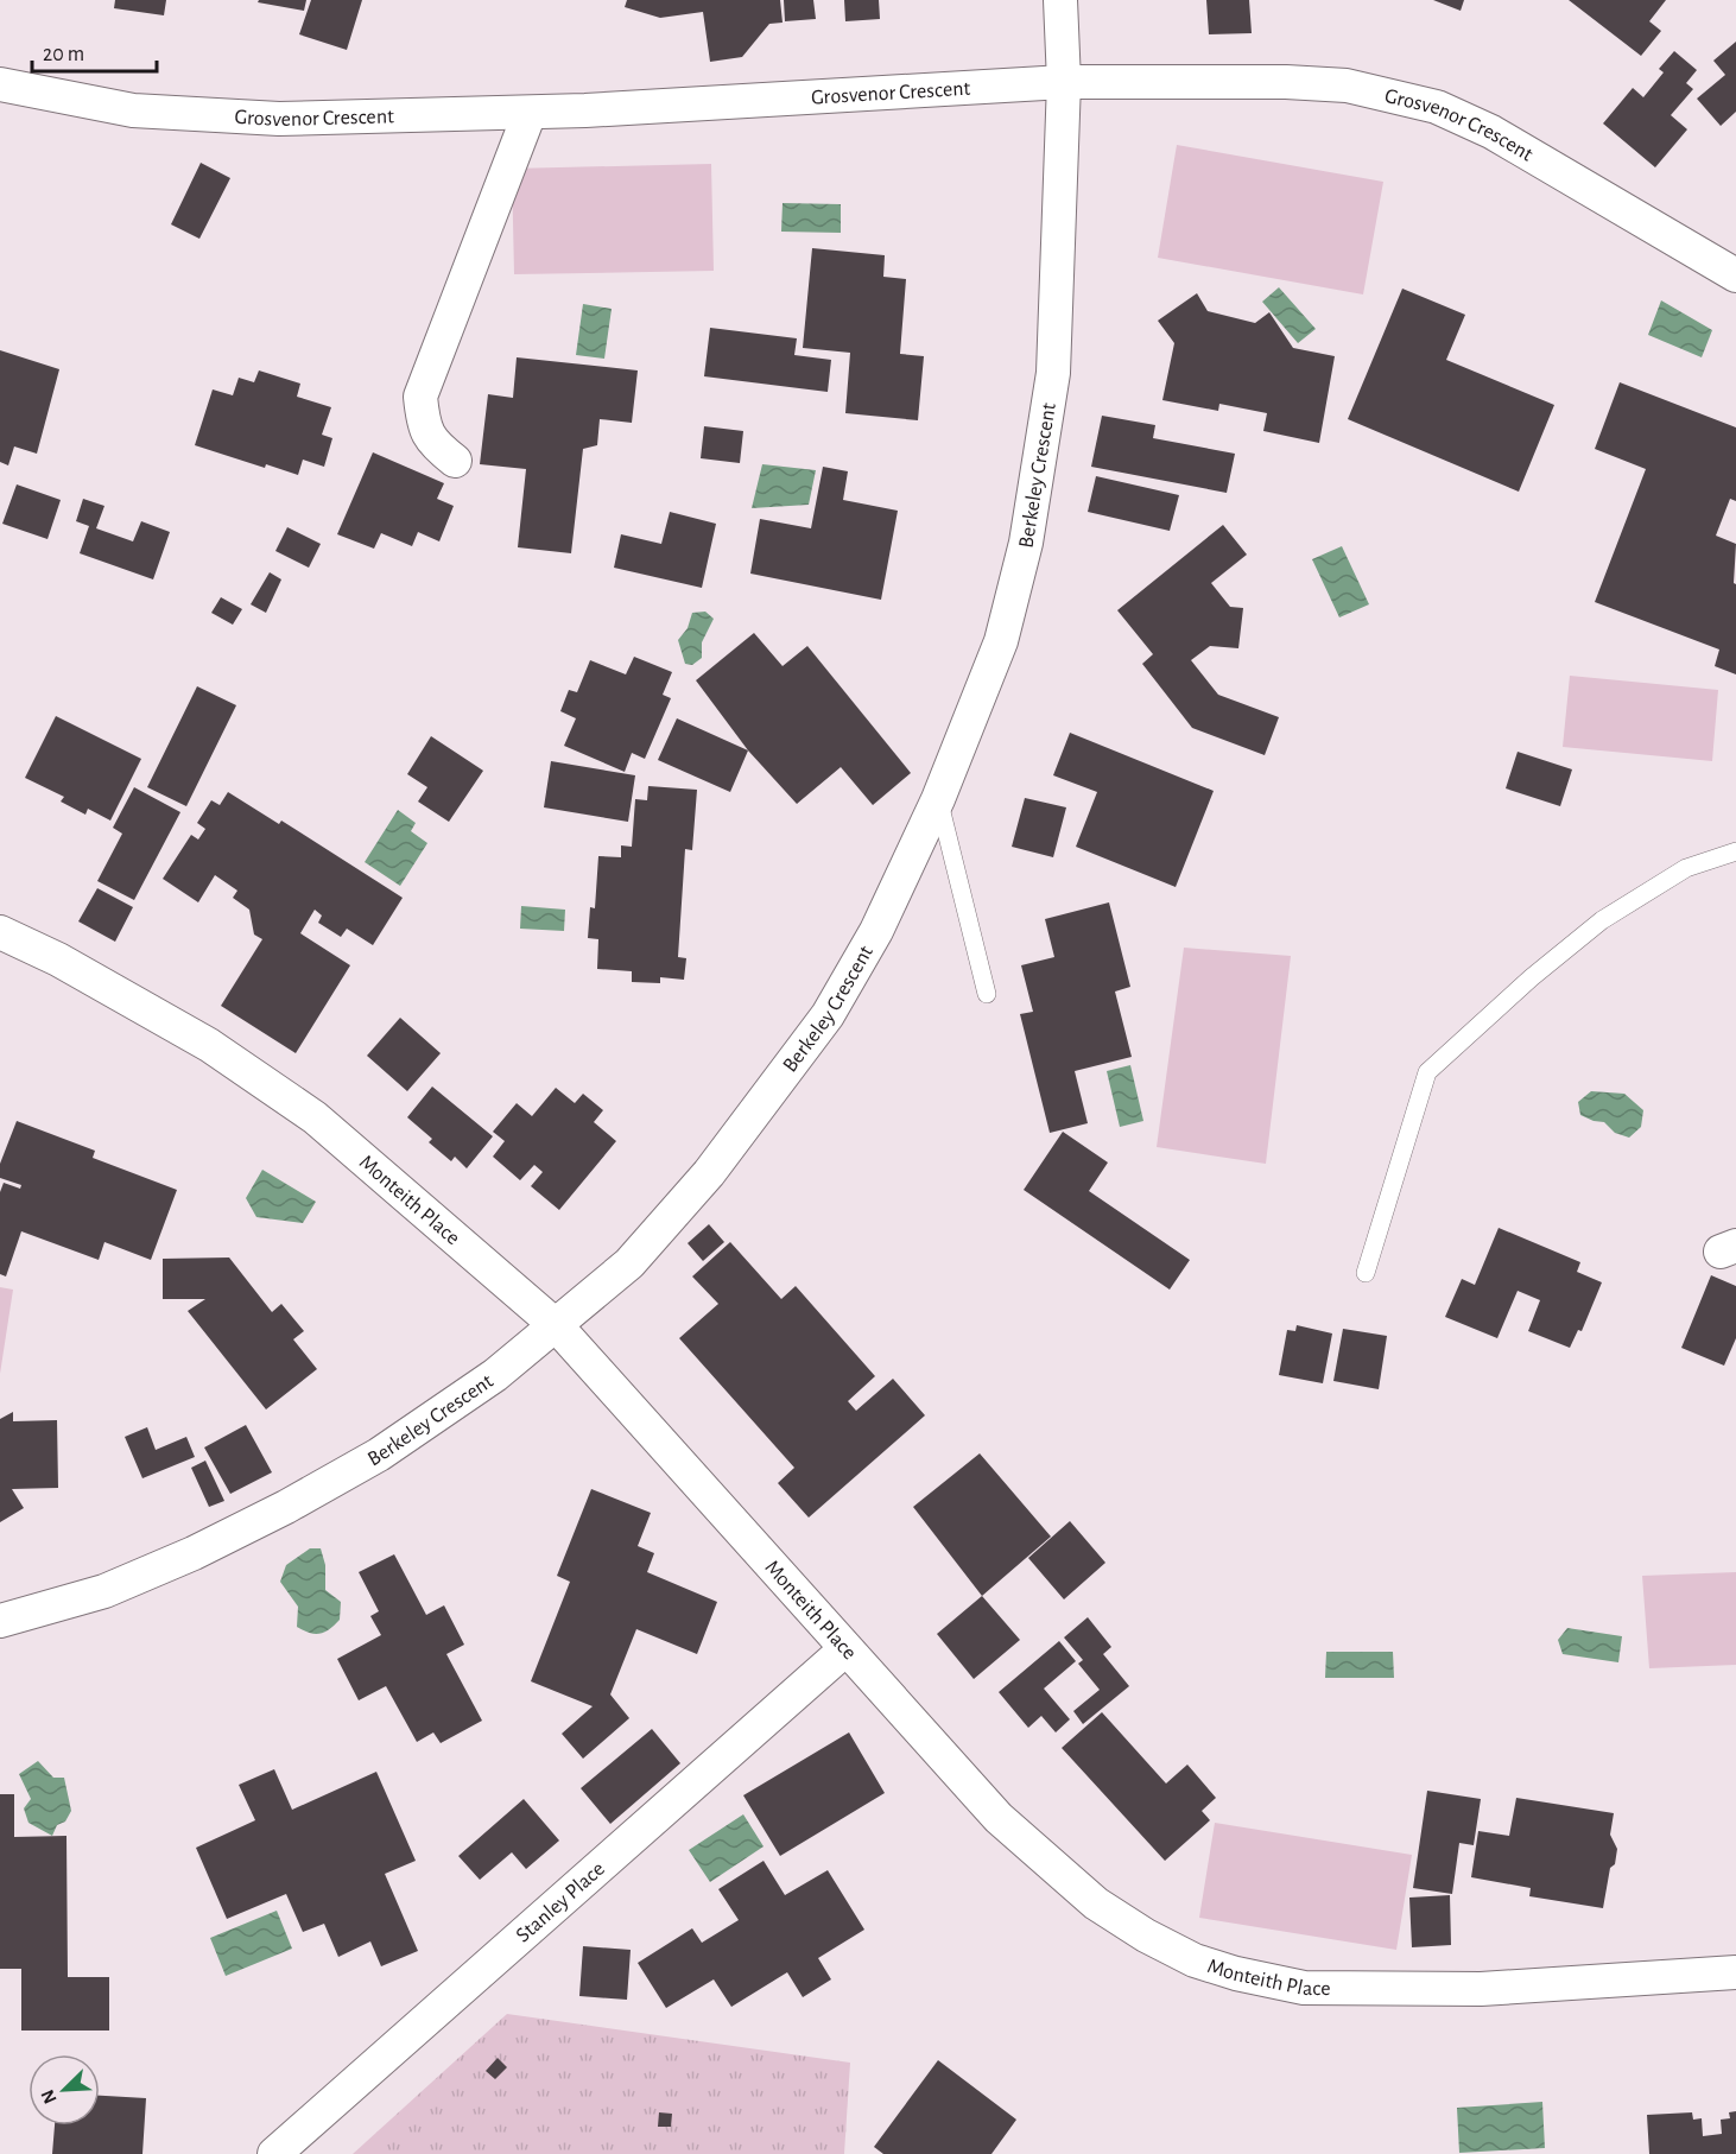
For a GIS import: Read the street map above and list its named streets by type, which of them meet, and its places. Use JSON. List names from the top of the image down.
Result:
{
  "streets": {
    "street": [
      "Grosvenor Crescent",
      "Berkeley Crescent",
      "Monteith Place",
      "Stanley Place"
    ]
  },
  "crossings": [
    ["Grosvenor Crescent", "Berkeley Crescent"],
    ["Berkeley Crescent", "Monteith Place"],
    ["Monteith Place", "Stanley Place"]
  ],
  "scale_bar": "20 m",
  "north": "bottom left"
}
